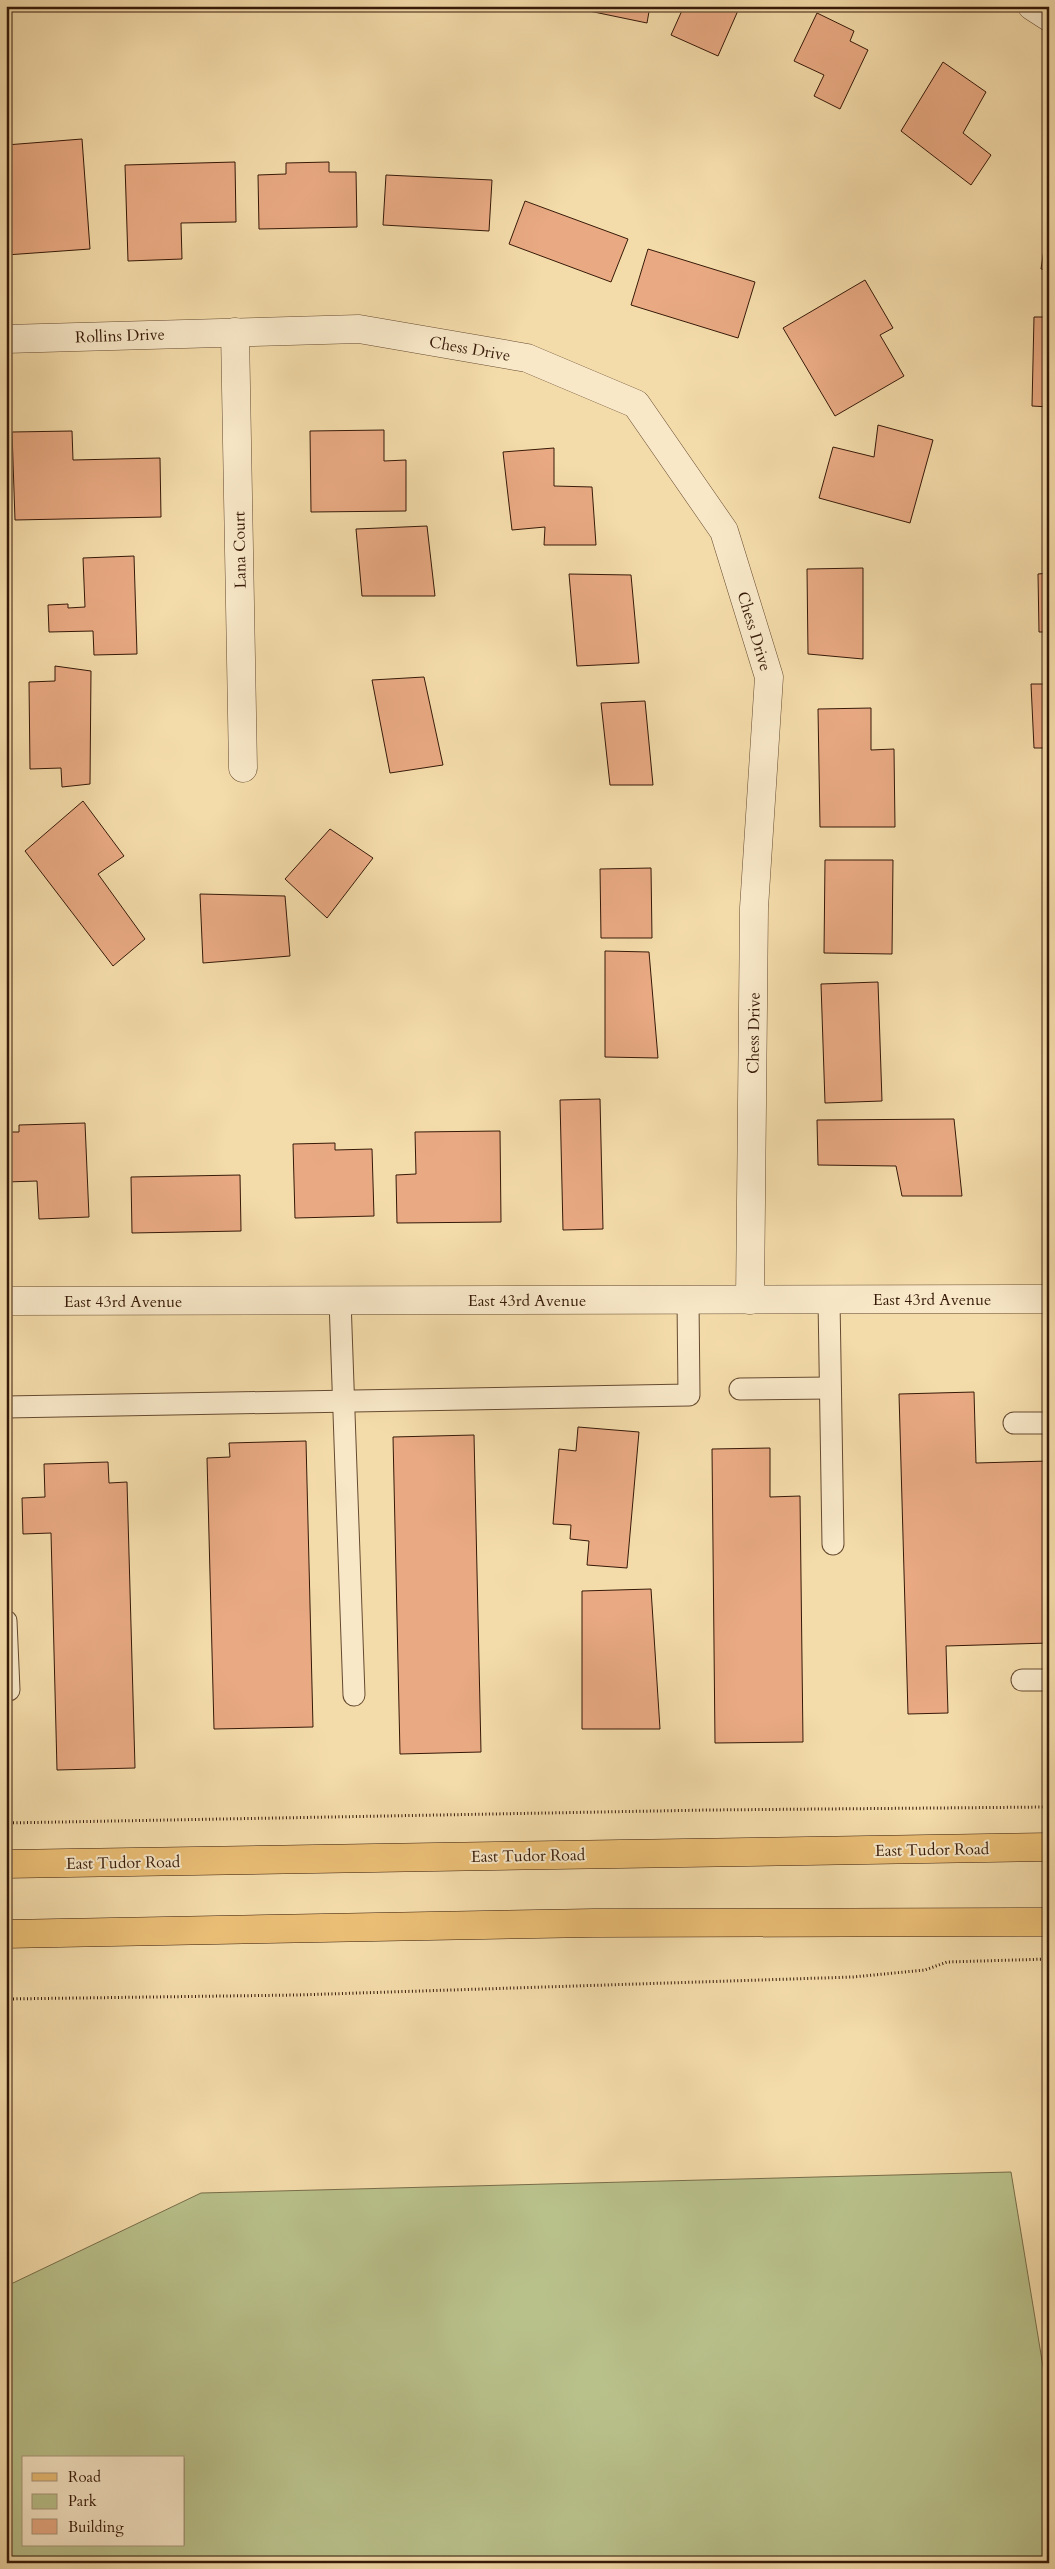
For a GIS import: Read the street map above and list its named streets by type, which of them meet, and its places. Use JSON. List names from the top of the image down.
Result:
{
  "streets": {
    "main road": ["East Tudor Road"],
    "street": [
      "Rollins Drive",
      "Chess Drive",
      "Lana Court",
      "East 43rd Avenue"
    ]
  },
  "crossings": [
    ["Rollins Drive", "Chess Drive"],
    ["Rollins Drive", "Lana Court"],
    ["Chess Drive", "Lana Court"],
    ["Chess Drive", "East 43rd Avenue"]
  ],
  "legend": ["Road", "Park", "Building"]
}
